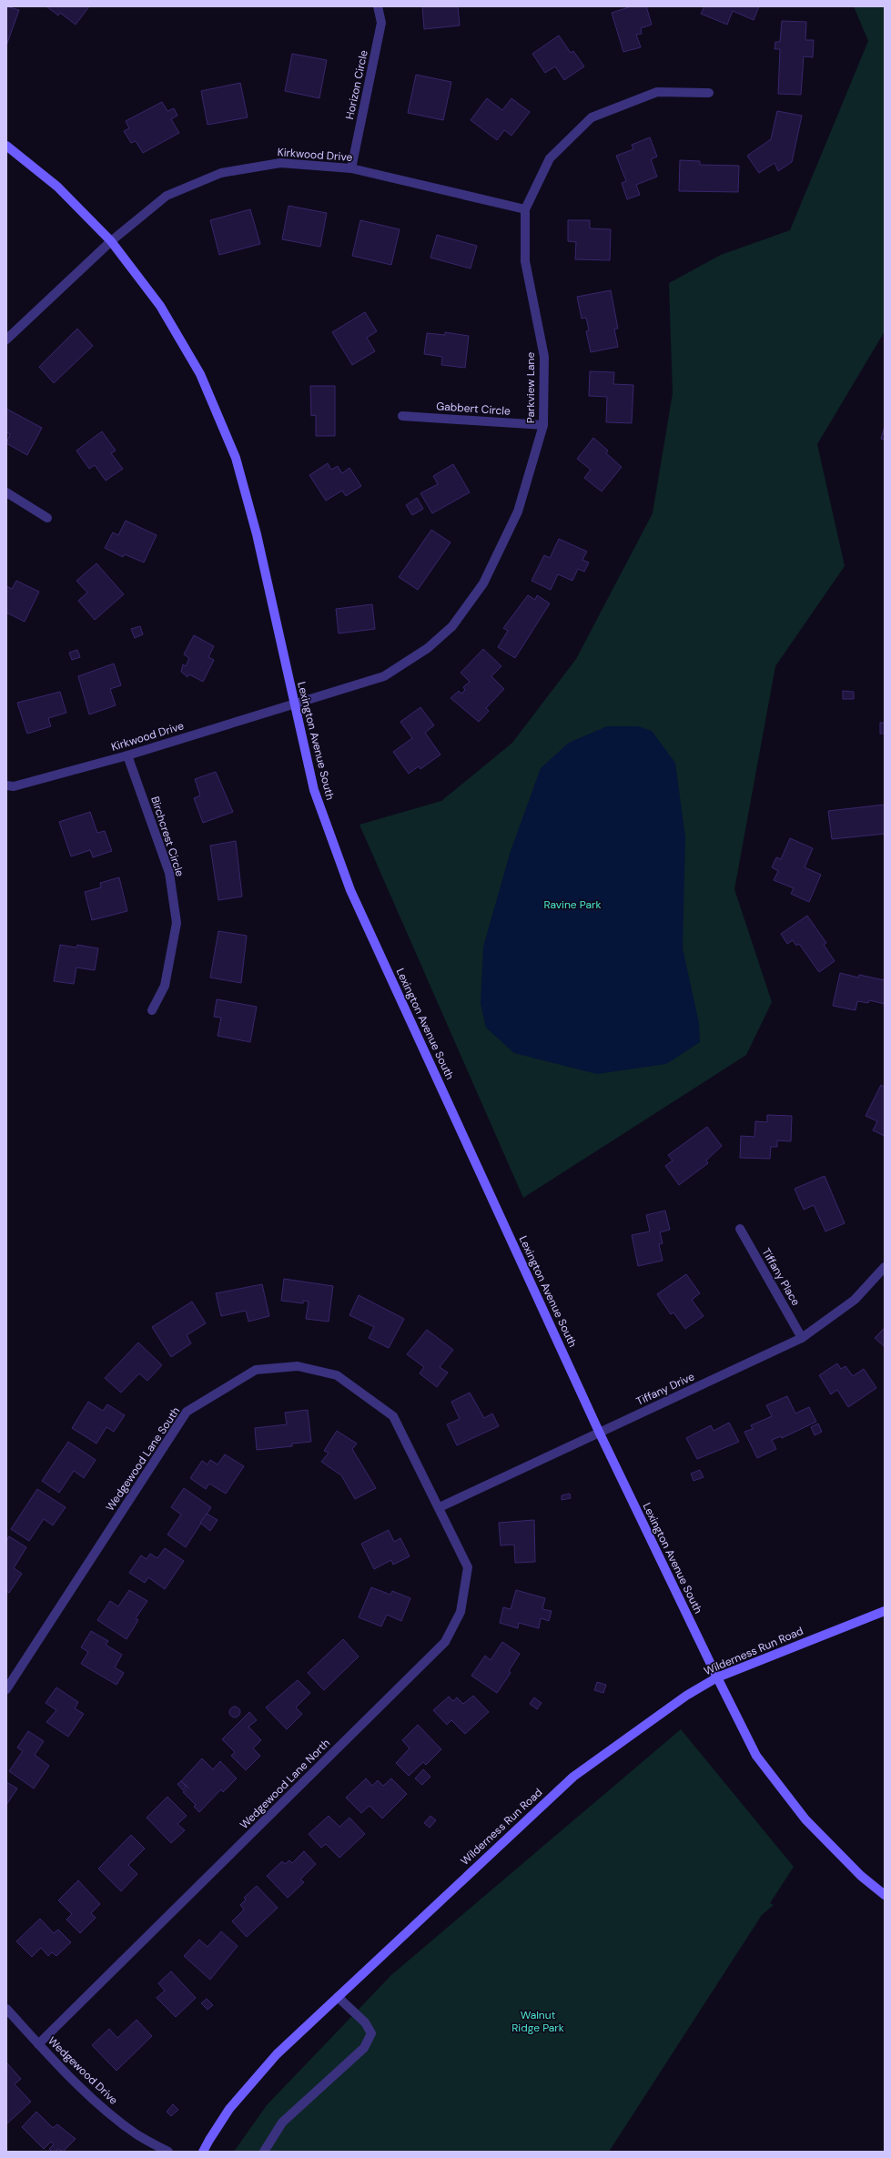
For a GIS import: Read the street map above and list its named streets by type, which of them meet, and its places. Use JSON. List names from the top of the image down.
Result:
{
  "streets": {
    "street": [
      "Horizon Circle",
      "Kirkwood Drive",
      "Parkview Lane",
      "Gabbert Circle",
      "Lexington Avenue South",
      "Birchcrest Circle",
      "Tiffany Place",
      "Tiffany Drive",
      "Wedgewood Lane South",
      "Wilderness Run Road",
      "Wedgewood Lane North",
      "Wedgewood Drive"
    ]
  },
  "crossings": [
    ["Horizon Circle", "Kirkwood Drive"],
    ["Kirkwood Drive", "Parkview Lane"],
    ["Kirkwood Drive", "Lexington Avenue South"],
    ["Kirkwood Drive", "Birchcrest Circle"],
    ["Parkview Lane", "Gabbert Circle"],
    ["Parkview Lane", "Lexington Avenue South"],
    ["Lexington Avenue South", "Tiffany Drive"],
    ["Lexington Avenue South", "Wilderness Run Road"],
    ["Tiffany Place", "Tiffany Drive"],
    ["Tiffany Drive", "Wedgewood Lane South"],
    ["Tiffany Drive", "Wedgewood Lane North"],
    ["Wedgewood Lane South", "Wedgewood Lane North"],
    ["Wedgewood Lane North", "Wedgewood Drive"]
  ],
  "parks": ["Ravine Park", "Walnut Ridge Park"]
}
